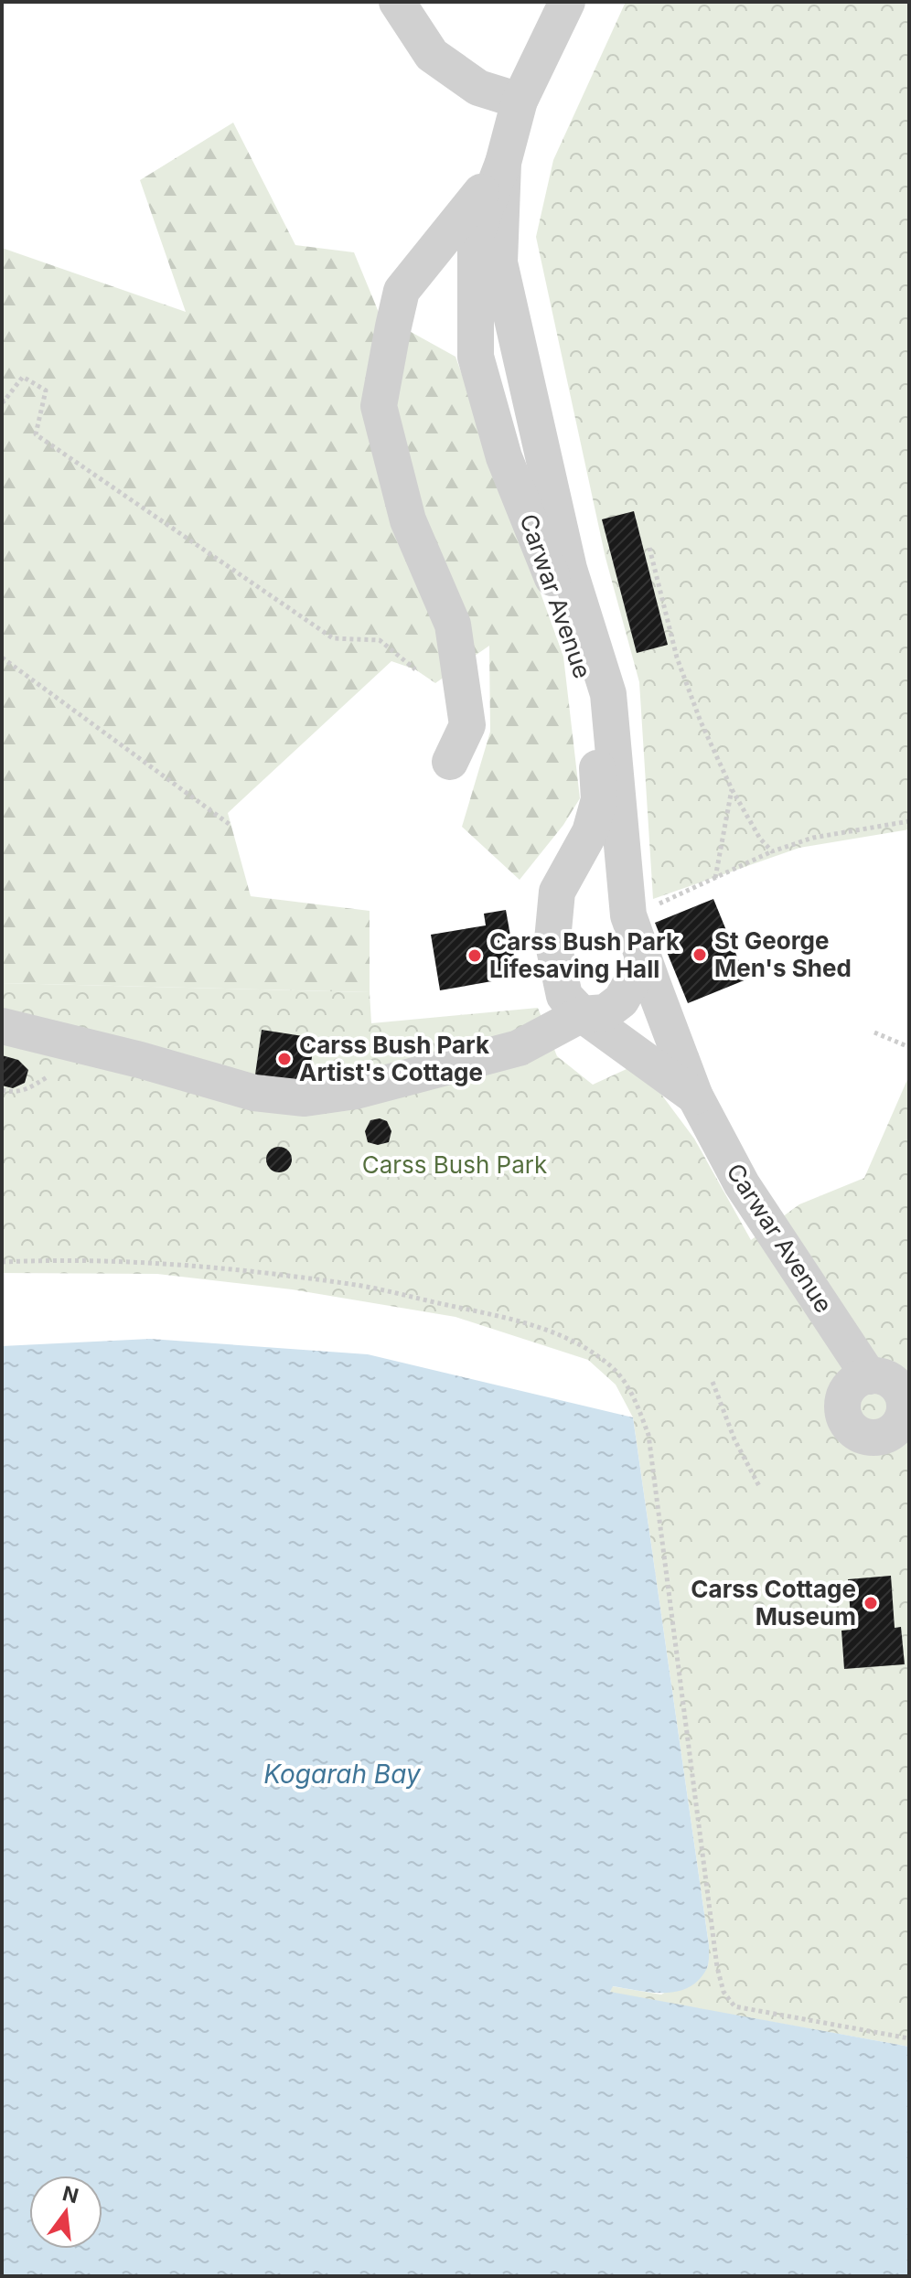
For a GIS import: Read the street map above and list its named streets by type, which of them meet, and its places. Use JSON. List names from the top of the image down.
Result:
{
  "streets": {
    "street": ["Carwar Avenue"]
  },
  "water": ["Kogarah Bay"],
  "parks": ["Carss Bush Park"],
  "places": [
    "St George Men's Shed",
    "Carss Bush Park Lifesaving Hall",
    "Carss Bush Park Artist's Cottage",
    "Carss Cottage Museum"
  ],
  "north": "top"
}
